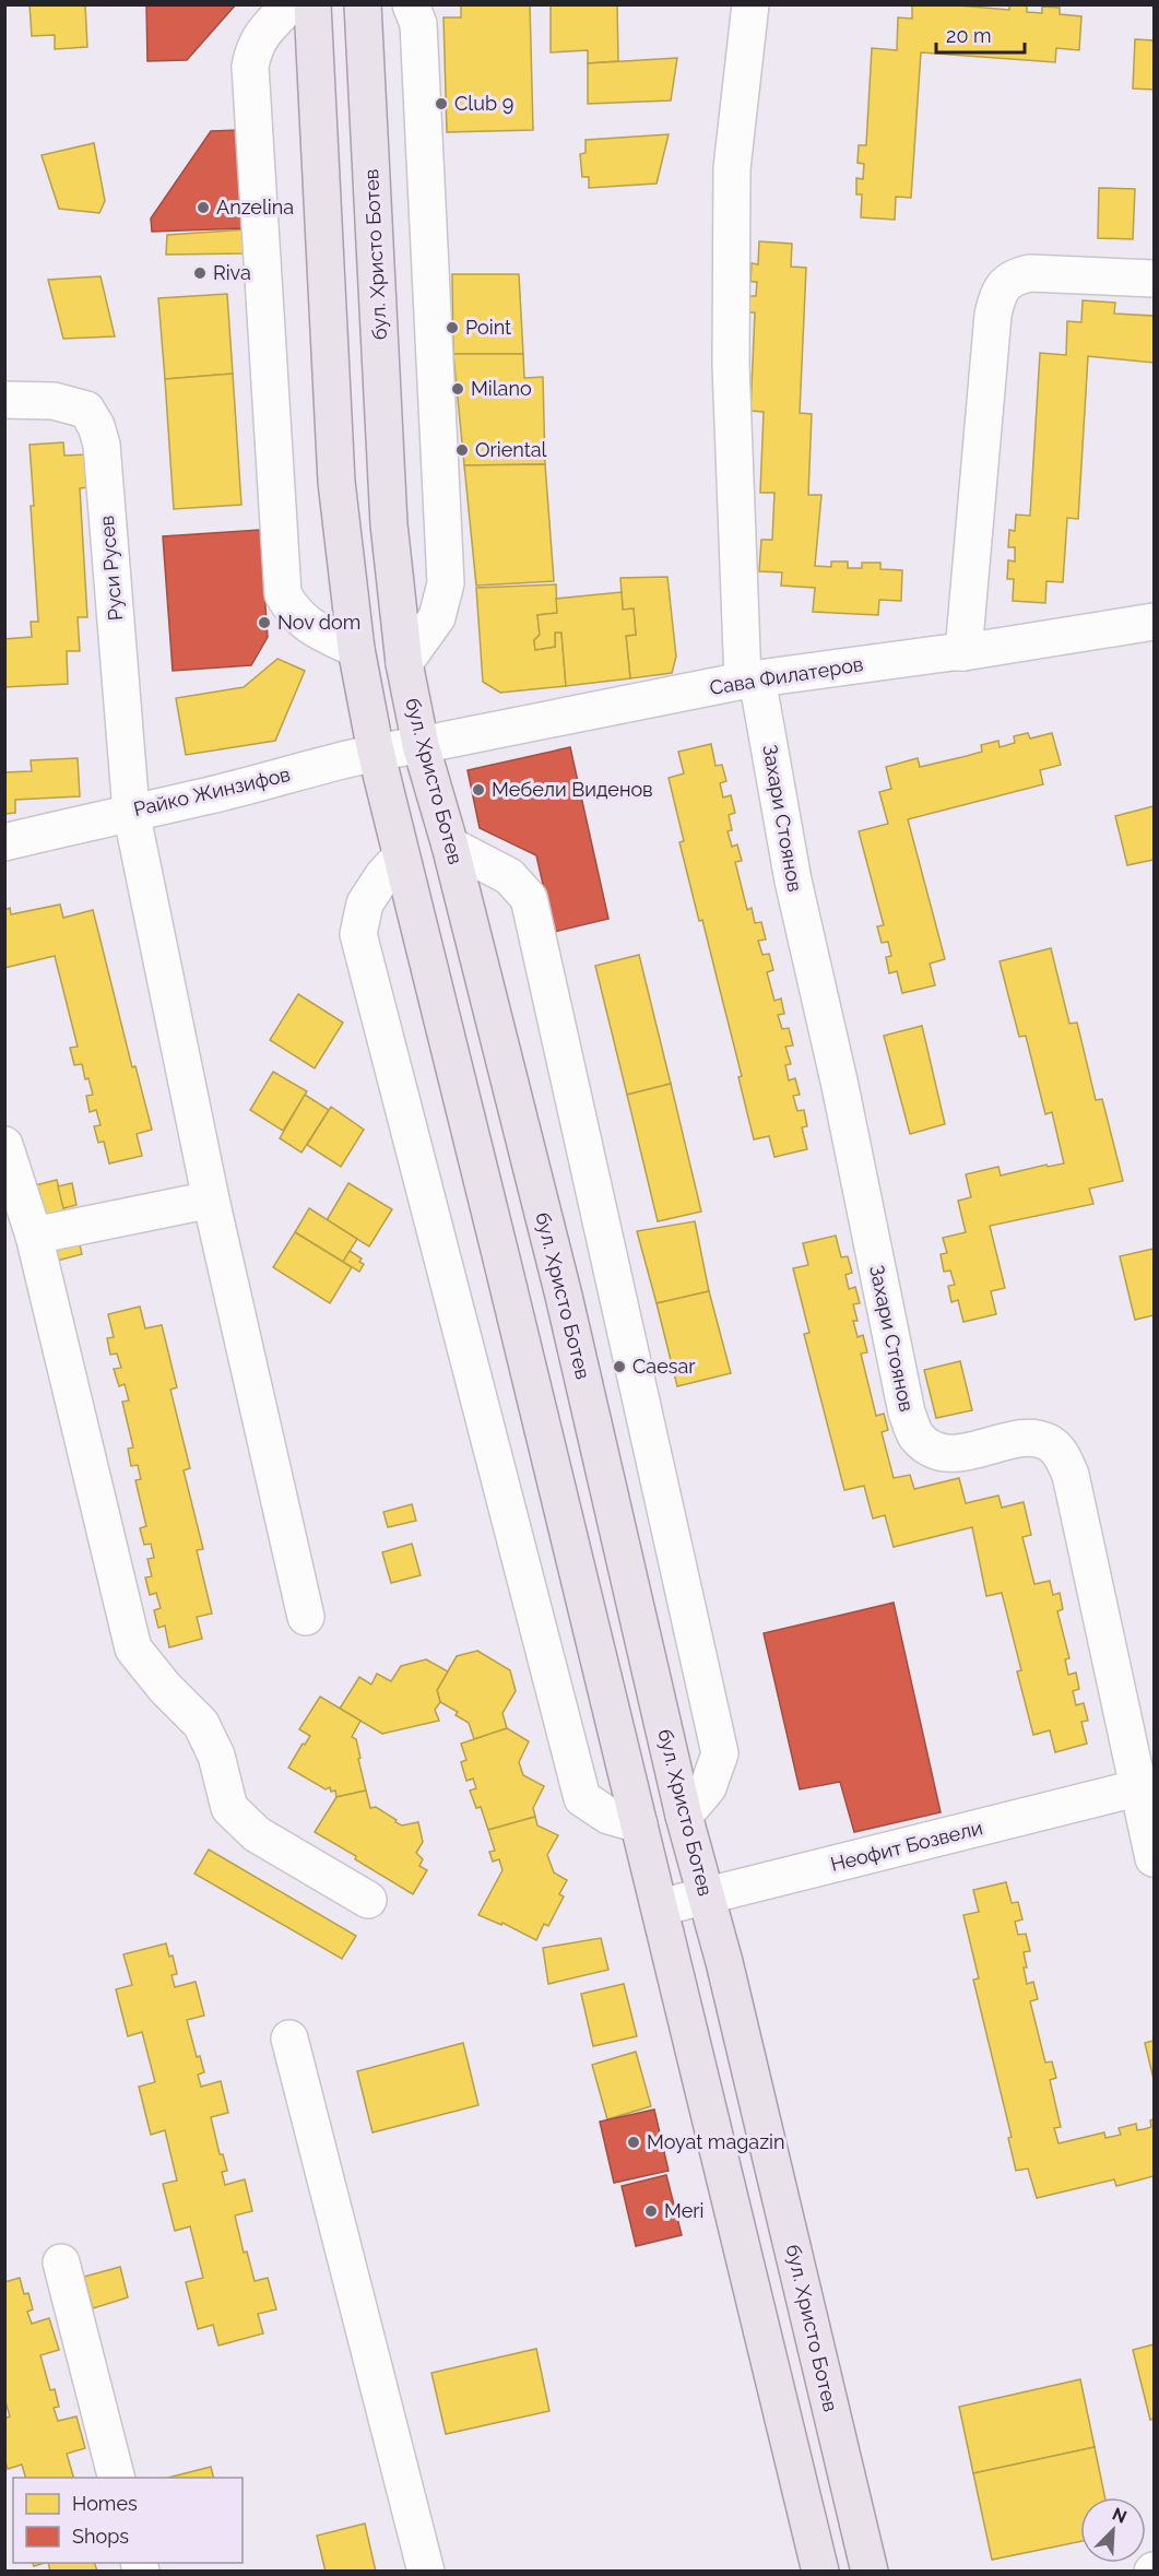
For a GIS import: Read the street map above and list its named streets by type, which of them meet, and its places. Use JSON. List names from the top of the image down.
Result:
{
  "streets": {
    "main road": ["бул. Христо Ботев"],
    "street": [
      "Руси Русев",
      "Сава Филатеров",
      "Райко Жинзифов",
      "Захари Стоянов",
      "Неофит Бозвели"
    ]
  },
  "crossings": [
    ["бул. Христо Ботев", "Сава Филатеров"],
    ["бул. Христо Ботев", "Райко Жинзифов"],
    ["бул. Христо Ботев", "Неофит Бозвели"],
    ["Руси Русев", "Райко Жинзифов"],
    ["Сава Филатеров", "Райко Жинзифов"],
    ["Сава Филатеров", "Захари Стоянов"],
    ["Захари Стоянов", "Неофит Бозвели"]
  ],
  "places": [
    "Club 9",
    "Anzelina",
    "Riva",
    "Point",
    "Milano",
    "Oriental",
    "Nov dom",
    "Мебели Виденов",
    "Caesar",
    "Moyat magazin",
    "Meri"
  ],
  "legend": ["Homes", "Shops"],
  "scale_bar": "20 m",
  "north": "top right"
}
